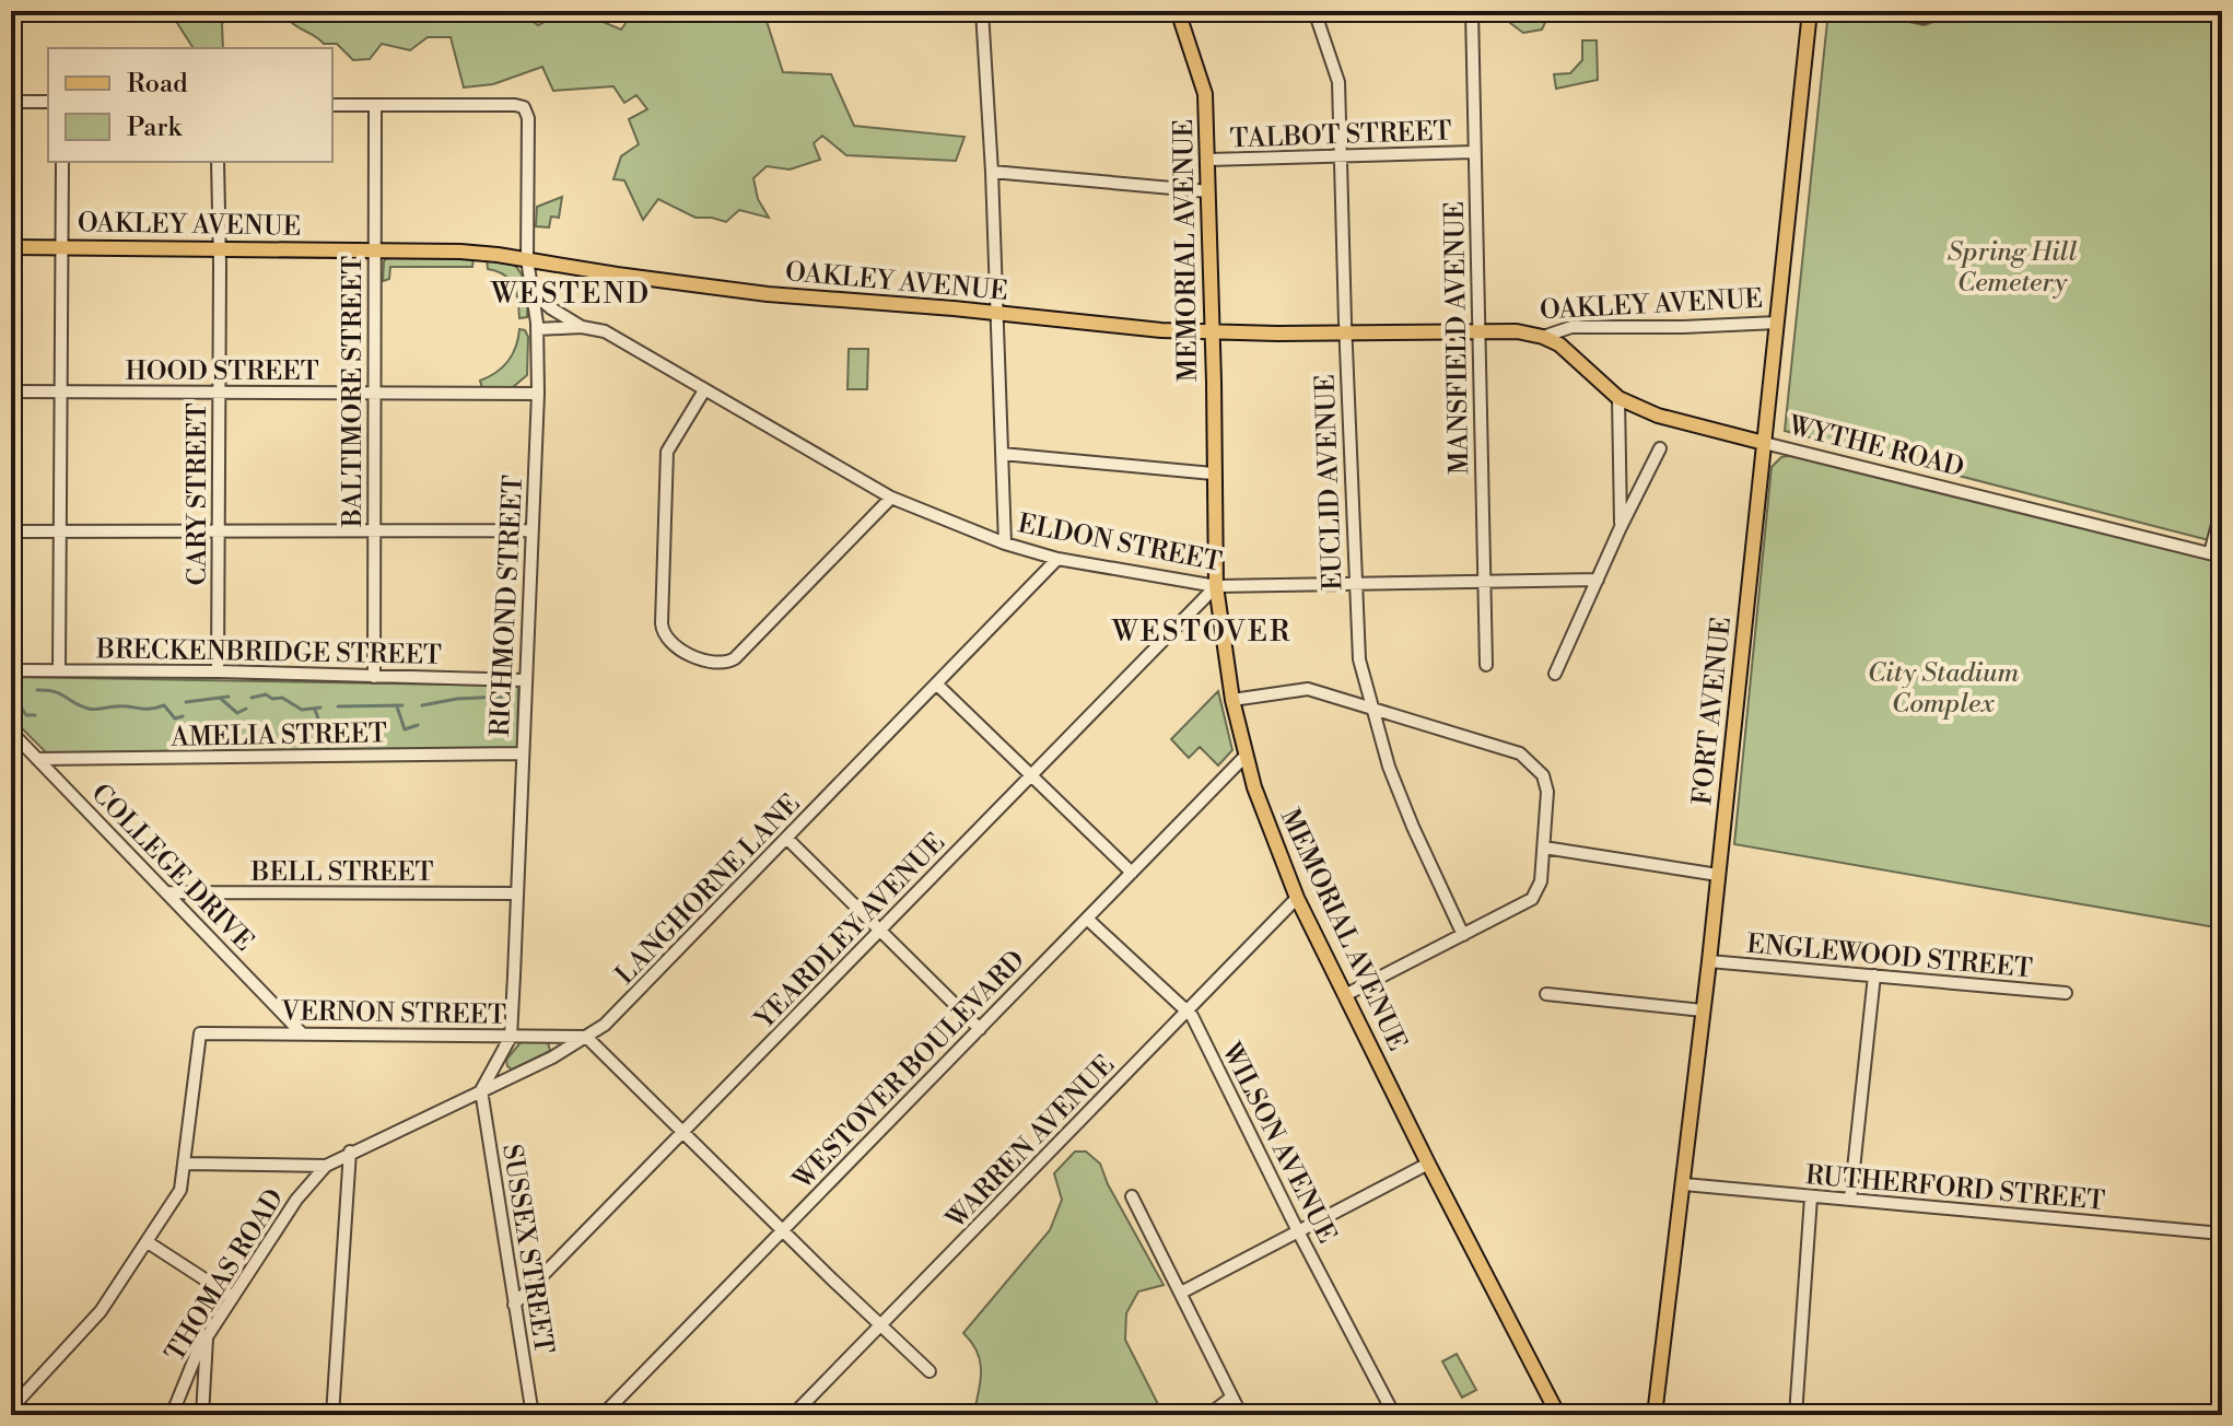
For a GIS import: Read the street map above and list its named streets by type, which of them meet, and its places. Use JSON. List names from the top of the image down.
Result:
{
  "streets": {
    "main road": [
      "OAKLEY AVENUE",
      "MEMORIAL AVENUE",
      "WYTHE ROAD",
      "FORT AVENUE"
    ],
    "street": [
      "TALBOT STREET",
      "MANSFIELD AVENUE",
      "HOOD STREET",
      "BALTIMORE STREET",
      "EUCLID AVENUE",
      "CARY STREET",
      "ELDON STREET",
      "RICHMOND STREET",
      "BRECKENBRIDGE STREET",
      "AMELIA STREET",
      "COLLEGE DRIVE",
      "BELL STREET",
      "LANGHORNE LANE",
      "YEARDLEY AVENUE",
      "ENGLEWOOD STREET",
      "VERNON STREET",
      "WESTOVER BOULEVARD",
      "WARREN AVENUE",
      "WILSON AVENUE",
      "RUTHERFORD STREET",
      "SUSSEX STREET",
      "THOMAS ROAD"
    ]
  },
  "crossings": [
    ["TALBOT STREET", "MEMORIAL AVENUE"],
    ["TALBOT STREET", "MANSFIELD AVENUE"],
    ["TALBOT STREET", "EUCLID AVENUE"],
    ["OAKLEY AVENUE", "MEMORIAL AVENUE"],
    ["OAKLEY AVENUE", "MANSFIELD AVENUE"],
    ["OAKLEY AVENUE", "BALTIMORE STREET"],
    ["OAKLEY AVENUE", "WYTHE ROAD"],
    ["OAKLEY AVENUE", "EUCLID AVENUE"],
    ["OAKLEY AVENUE", "CARY STREET"],
    ["OAKLEY AVENUE", "RICHMOND STREET"],
    ["OAKLEY AVENUE", "FORT AVENUE"],
    ["MEMORIAL AVENUE", "ELDON STREET"],
    ["MEMORIAL AVENUE", "YEARDLEY AVENUE"],
    ["MEMORIAL AVENUE", "WESTOVER BOULEVARD"],
    ["MEMORIAL AVENUE", "WARREN AVENUE"],
    ["MANSFIELD AVENUE", "ELDON STREET"],
    ["HOOD STREET", "BALTIMORE STREET"],
    ["HOOD STREET", "CARY STREET"],
    ["HOOD STREET", "RICHMOND STREET"],
    ["BALTIMORE STREET", "RICHMOND STREET"],
    ["BALTIMORE STREET", "BRECKENBRIDGE STREET"],
    ["WYTHE ROAD", "FORT AVENUE"],
    ["EUCLID AVENUE", "ELDON STREET"],
    ["CARY STREET", "BRECKENBRIDGE STREET"],
    ["ELDON STREET", "RICHMOND STREET"],
    ["ELDON STREET", "LANGHORNE LANE"],
    ["ELDON STREET", "YEARDLEY AVENUE"],
    ["RICHMOND STREET", "BRECKENBRIDGE STREET"],
    ["RICHMOND STREET", "AMELIA STREET"],
    ["RICHMOND STREET", "BELL STREET"],
    ["RICHMOND STREET", "LANGHORNE LANE"],
    ["RICHMOND STREET", "VERNON STREET"],
    ["RICHMOND STREET", "SUSSEX STREET"],
    ["FORT AVENUE", "ENGLEWOOD STREET"],
    ["FORT AVENUE", "RUTHERFORD STREET"],
    ["AMELIA STREET", "COLLEGE DRIVE"],
    ["COLLEGE DRIVE", "BELL STREET"],
    ["COLLEGE DRIVE", "VERNON STREET"],
    ["LANGHORNE LANE", "VERNON STREET"],
    ["LANGHORNE LANE", "SUSSEX STREET"],
    ["LANGHORNE LANE", "THOMAS ROAD"],
    ["YEARDLEY AVENUE", "SUSSEX STREET"],
    ["WESTOVER BOULEVARD", "WILSON AVENUE"],
    ["WARREN AVENUE", "WILSON AVENUE"]
  ],
  "districts": ["WESTEND", "WESTOVER"],
  "parks": ["Spring Hill Cemetery", "City Stadium Complex"],
  "legend": ["Road", "Park"]
}
